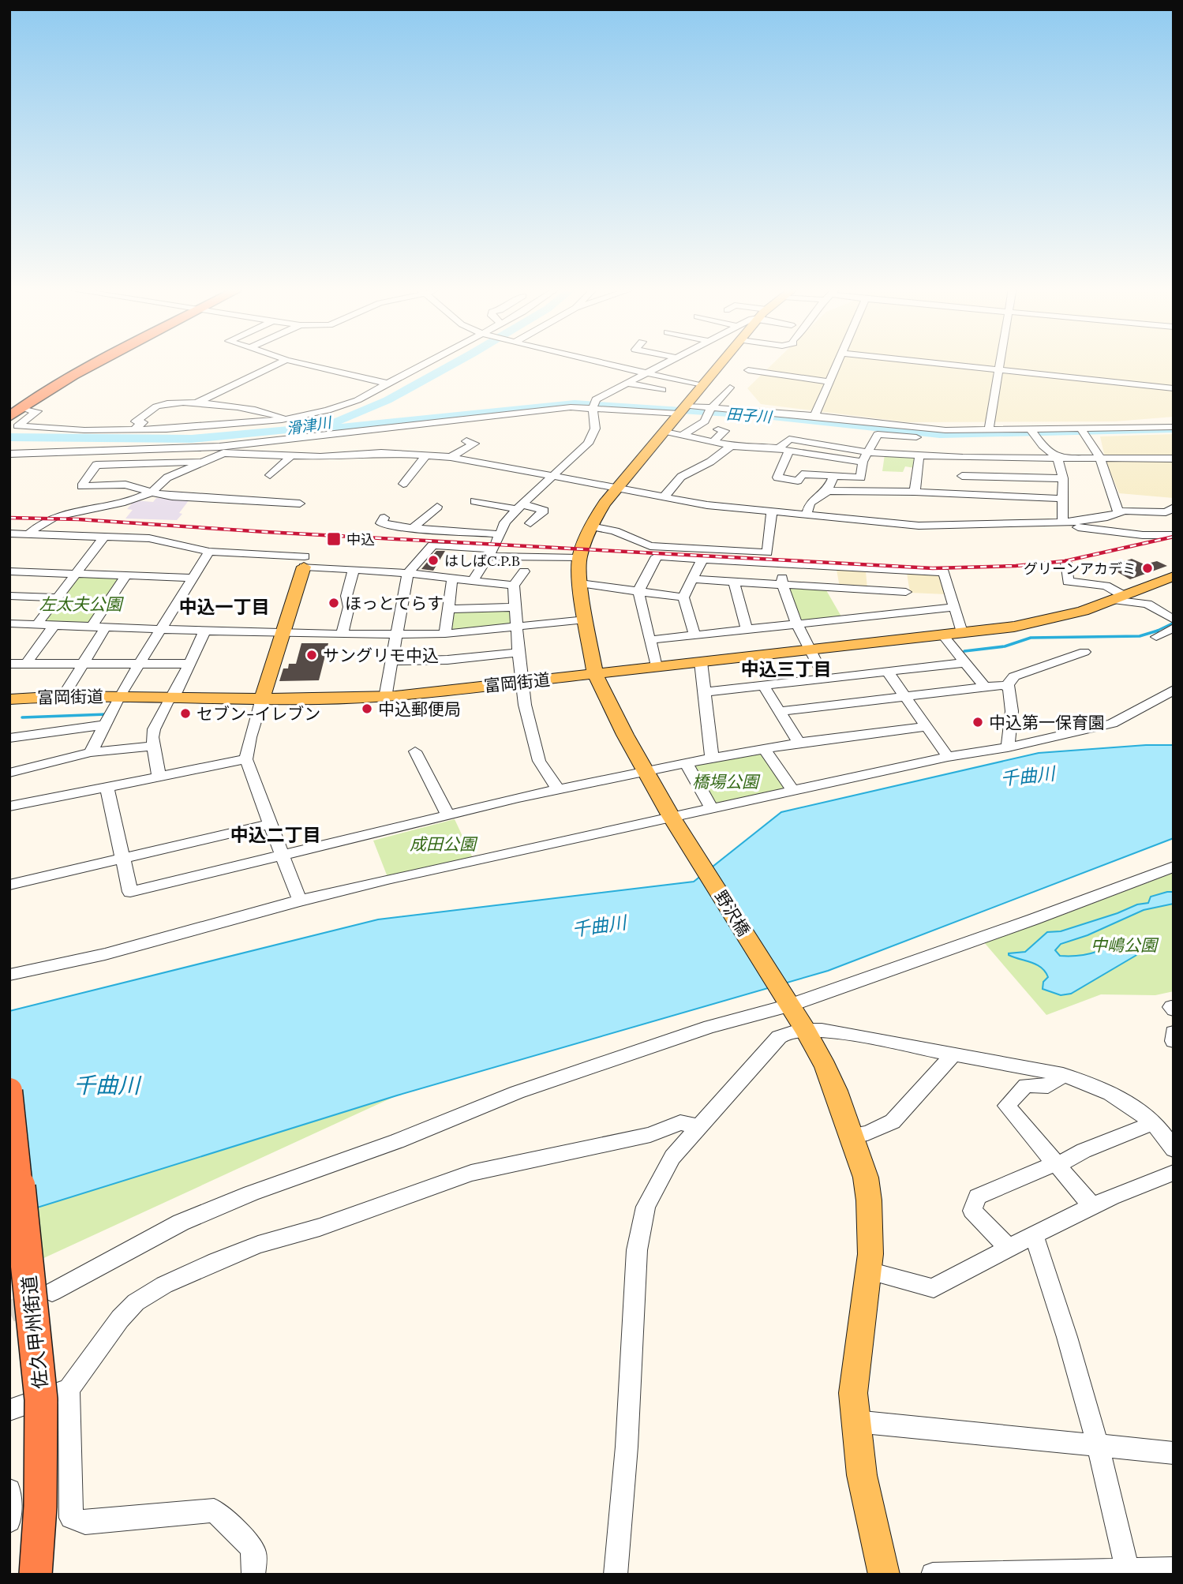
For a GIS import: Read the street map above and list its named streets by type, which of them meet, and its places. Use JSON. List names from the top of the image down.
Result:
{
  "streets": {
    "highway": ["佐久甲州街道"],
    "main road": ["富岡街道", "野沢橋"]
  },
  "crossings": [
    ["富岡街道", "野沢橋"]
  ],
  "districts": ["中込一丁目", "中込三丁目", "中込二丁目"],
  "water": ["田子川", "滑津川", "千曲川"],
  "parks": [
    "左太夫公園",
    "橋場公園",
    "成田公園",
    "中嶋公園"
  ],
  "places": {
    "transit": ["中込"],
    "other": [
      "はしばC.P.B",
      "グリーンアカデミ",
      "ほっとてらす",
      "サングリモ中込",
      "中込郵便局",
      "セブン-イレブン",
      "中込第一保育園"
    ]
  }
}
